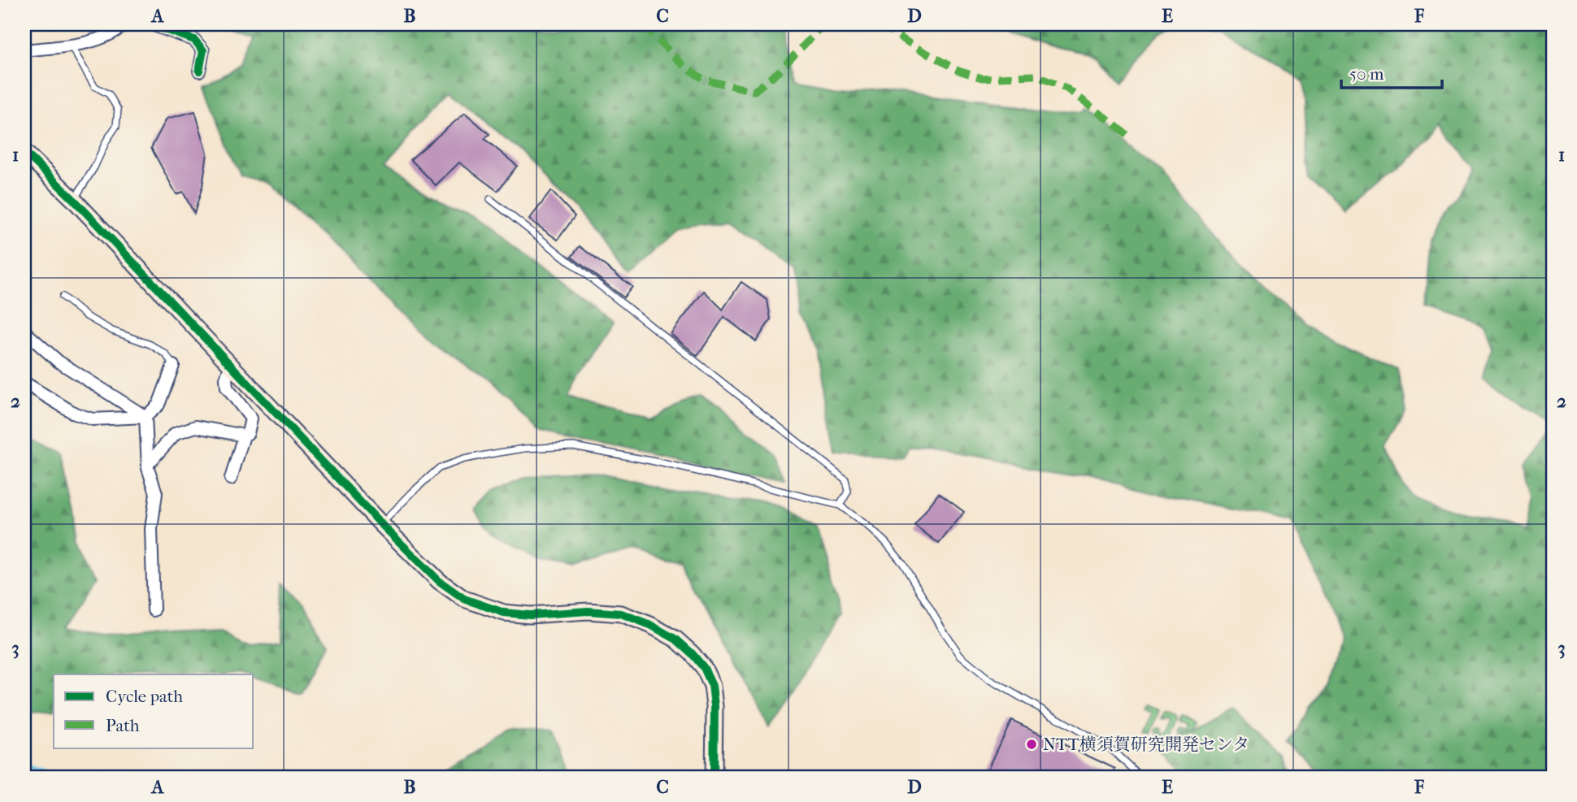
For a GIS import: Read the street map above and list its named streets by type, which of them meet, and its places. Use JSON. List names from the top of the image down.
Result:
{
  "places": ["NTT横須賀研究開発センタ"],
  "legend": ["Cycle path", "Path"],
  "scale_bar": "50 m",
  "grid": {
    "columns": [
      "A",
      "B",
      "C",
      "D",
      "E",
      "F"
    ],
    "rows": ["1", "2", "3"]
  }
}
